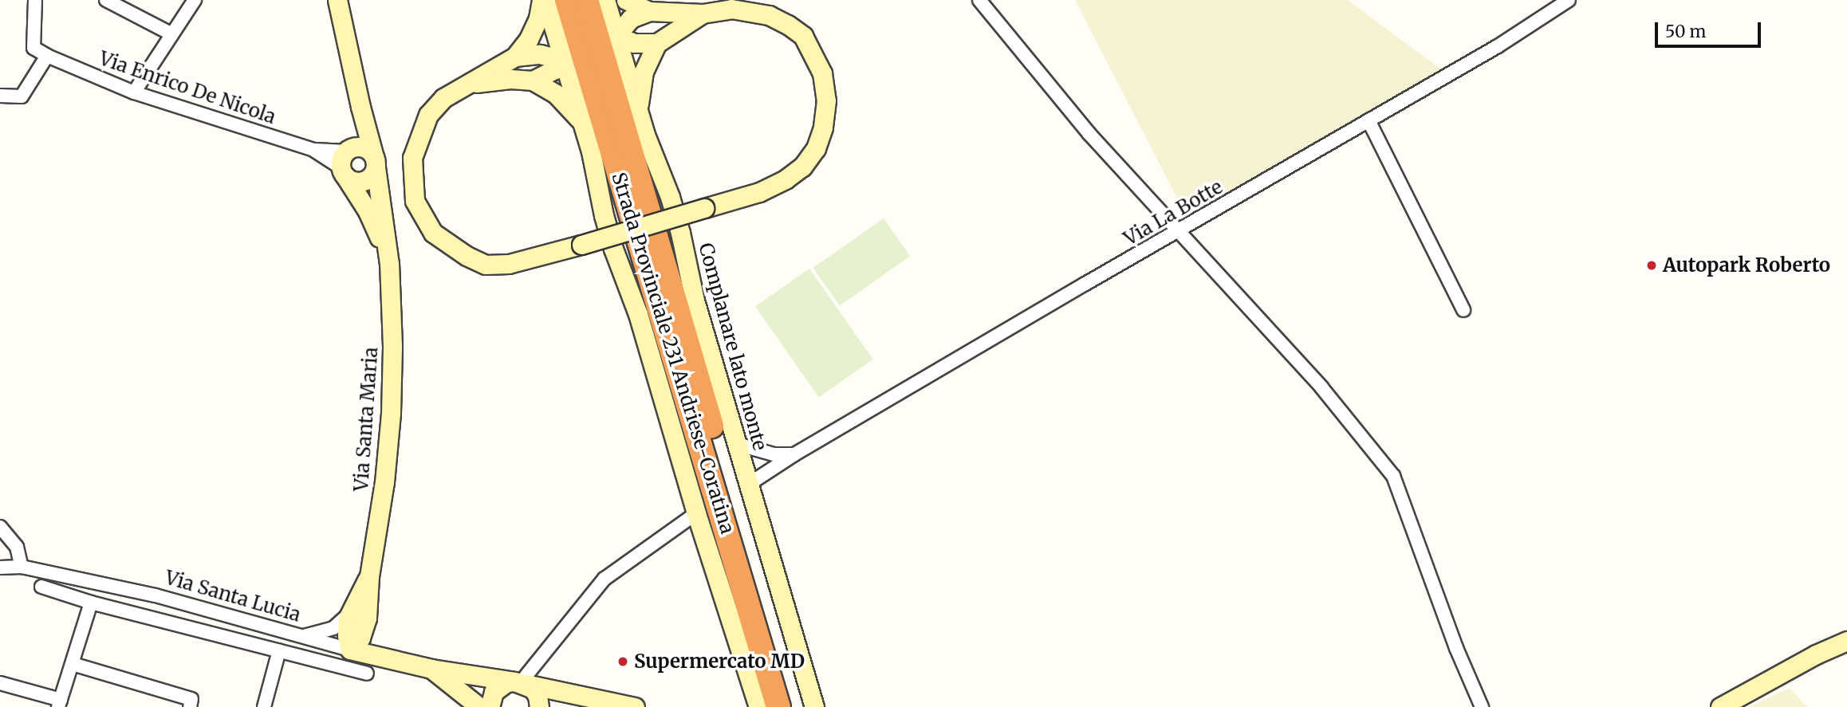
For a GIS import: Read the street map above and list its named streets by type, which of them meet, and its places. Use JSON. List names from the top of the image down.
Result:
{
  "streets": {
    "highway": ["Strada Provinciale 231 Andriese-Coratina"],
    "main road": ["Complanare lato monte", "Via Santa Maria", "Via Santa Lucia"],
    "street": ["Via Enrico De Nicola", "Via La Botte"]
  },
  "crossings": [
    ["Via Enrico De Nicola", "Via Santa Maria"],
    ["Via La Botte", "Complanare lato monte"],
    ["Via Santa Maria", "Via Santa Lucia"]
  ],
  "places": ["Autopark Roberto", "Supermercato MD"],
  "scale_bar": "50 m"
}
